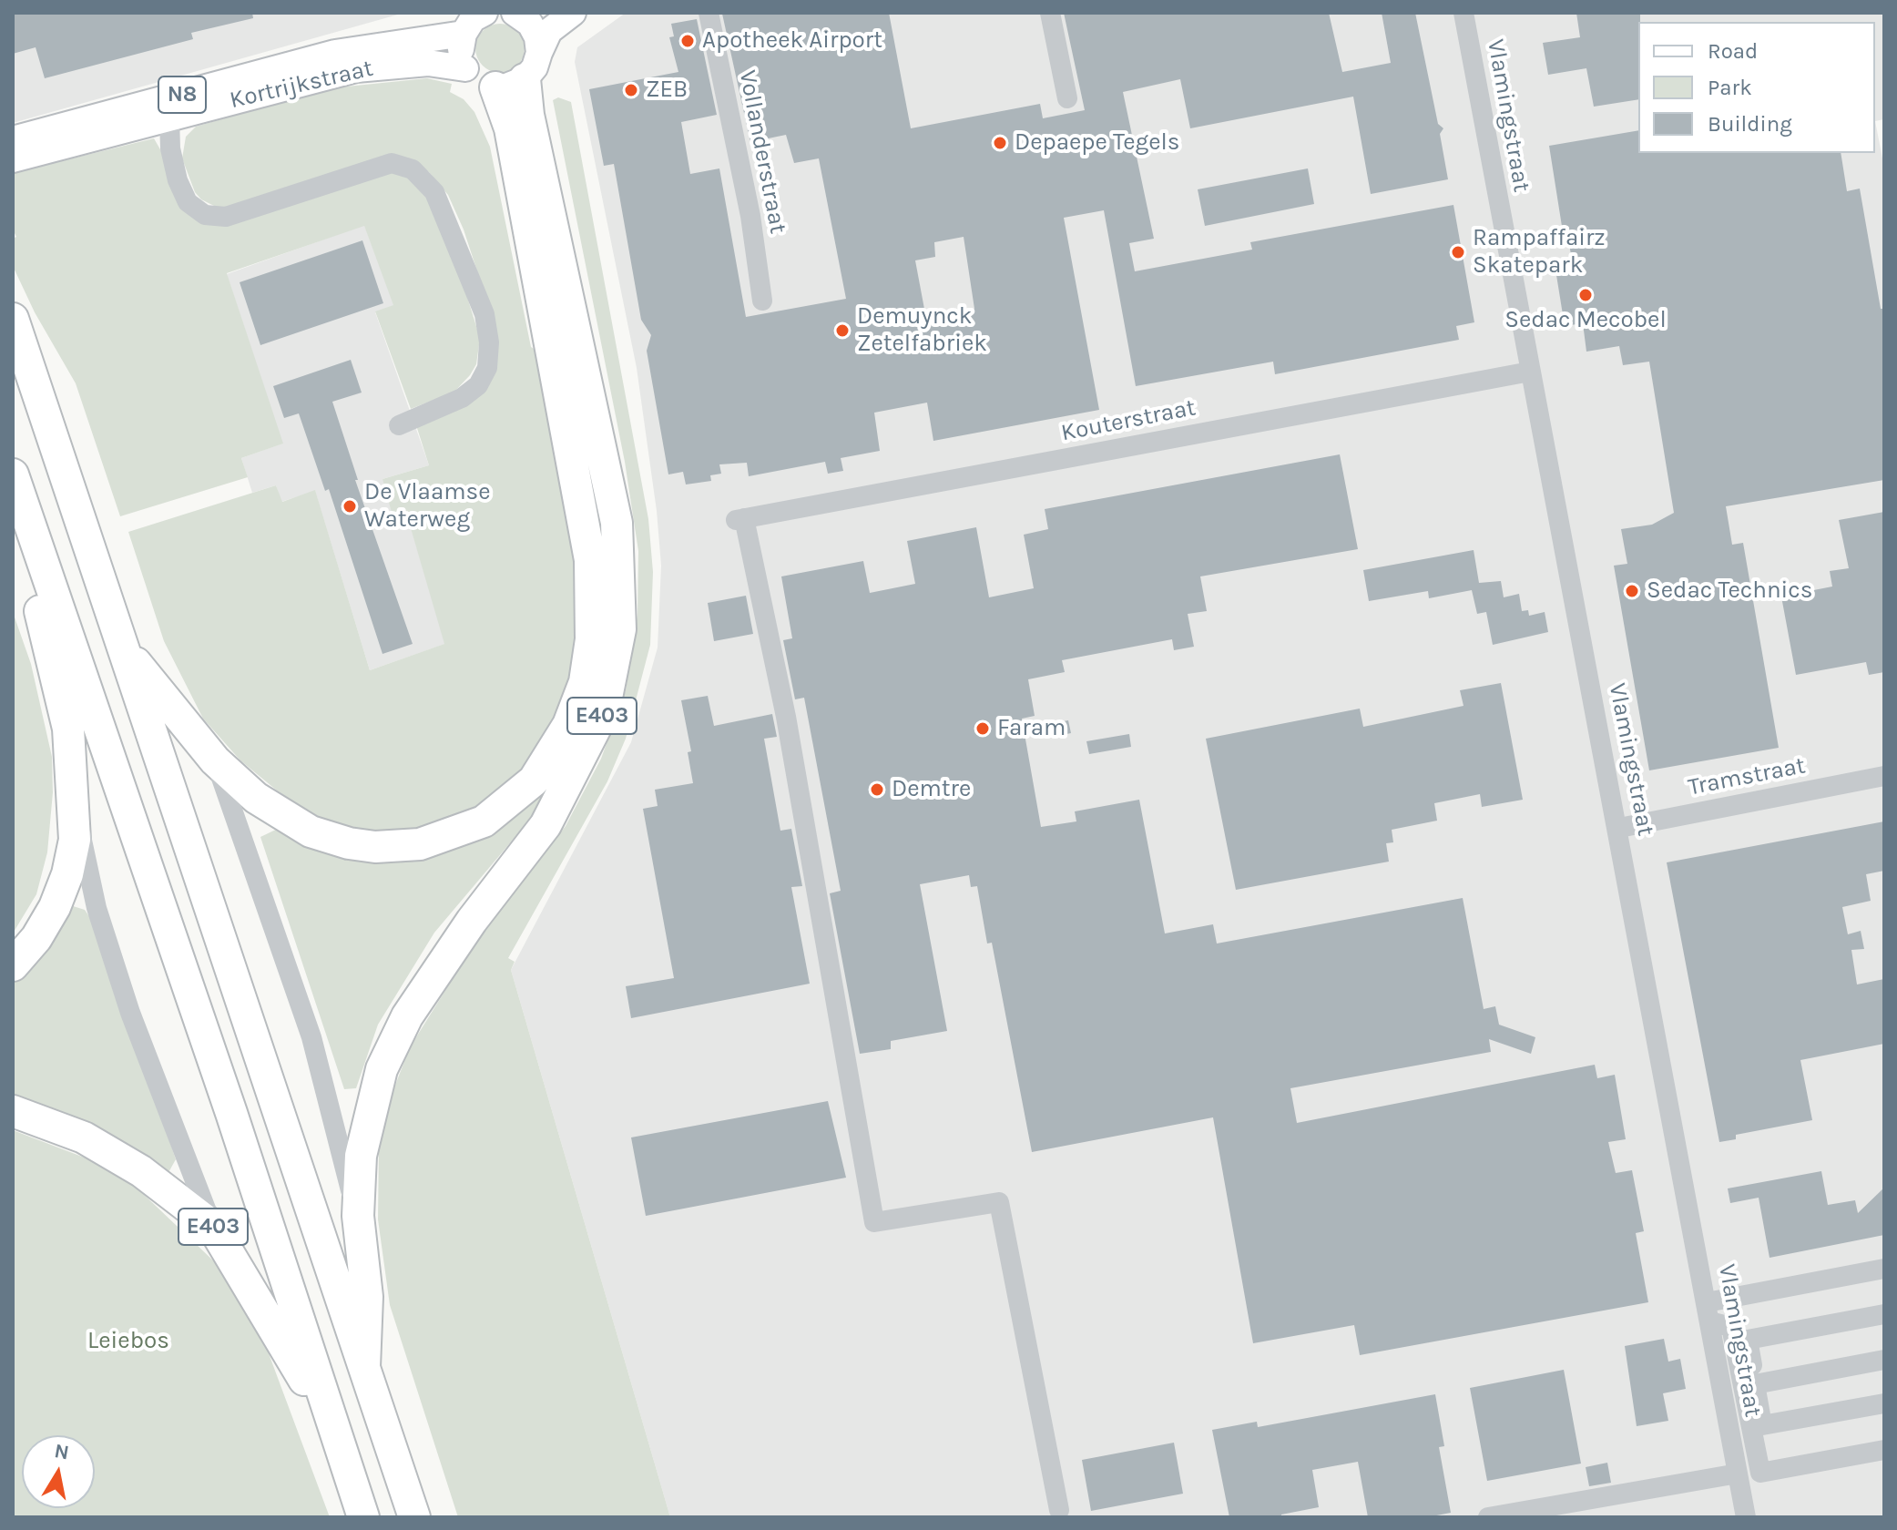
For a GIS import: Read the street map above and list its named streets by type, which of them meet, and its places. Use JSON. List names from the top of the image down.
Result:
{
  "streets": {
    "highway": ["E403"],
    "main road": ["Kortrijkstraat", "N8"],
    "street": [
      "Vlamingstraat",
      "Vollanderstraat",
      "Kouterstraat",
      "Tramstraat"
    ]
  },
  "crossings": [
    ["Kortrijkstraat", "N8"],
    ["N8", "E403"],
    ["Vlamingstraat", "Kouterstraat"],
    ["Vlamingstraat", "Tramstraat"]
  ],
  "parks": ["Leiebos"],
  "places": [
    "Apotheek Airport",
    "ZEB",
    "Depaepe Tegels",
    "Rampaffairz Skatepark",
    "Sedac Mecobel",
    "Demuynck Zetelfabriek",
    "De Vlaamse Waterweg",
    "Sedac Technics",
    "Faram",
    "Demtre"
  ],
  "legend": ["Road", "Park", "Building"],
  "north": "top"
}
